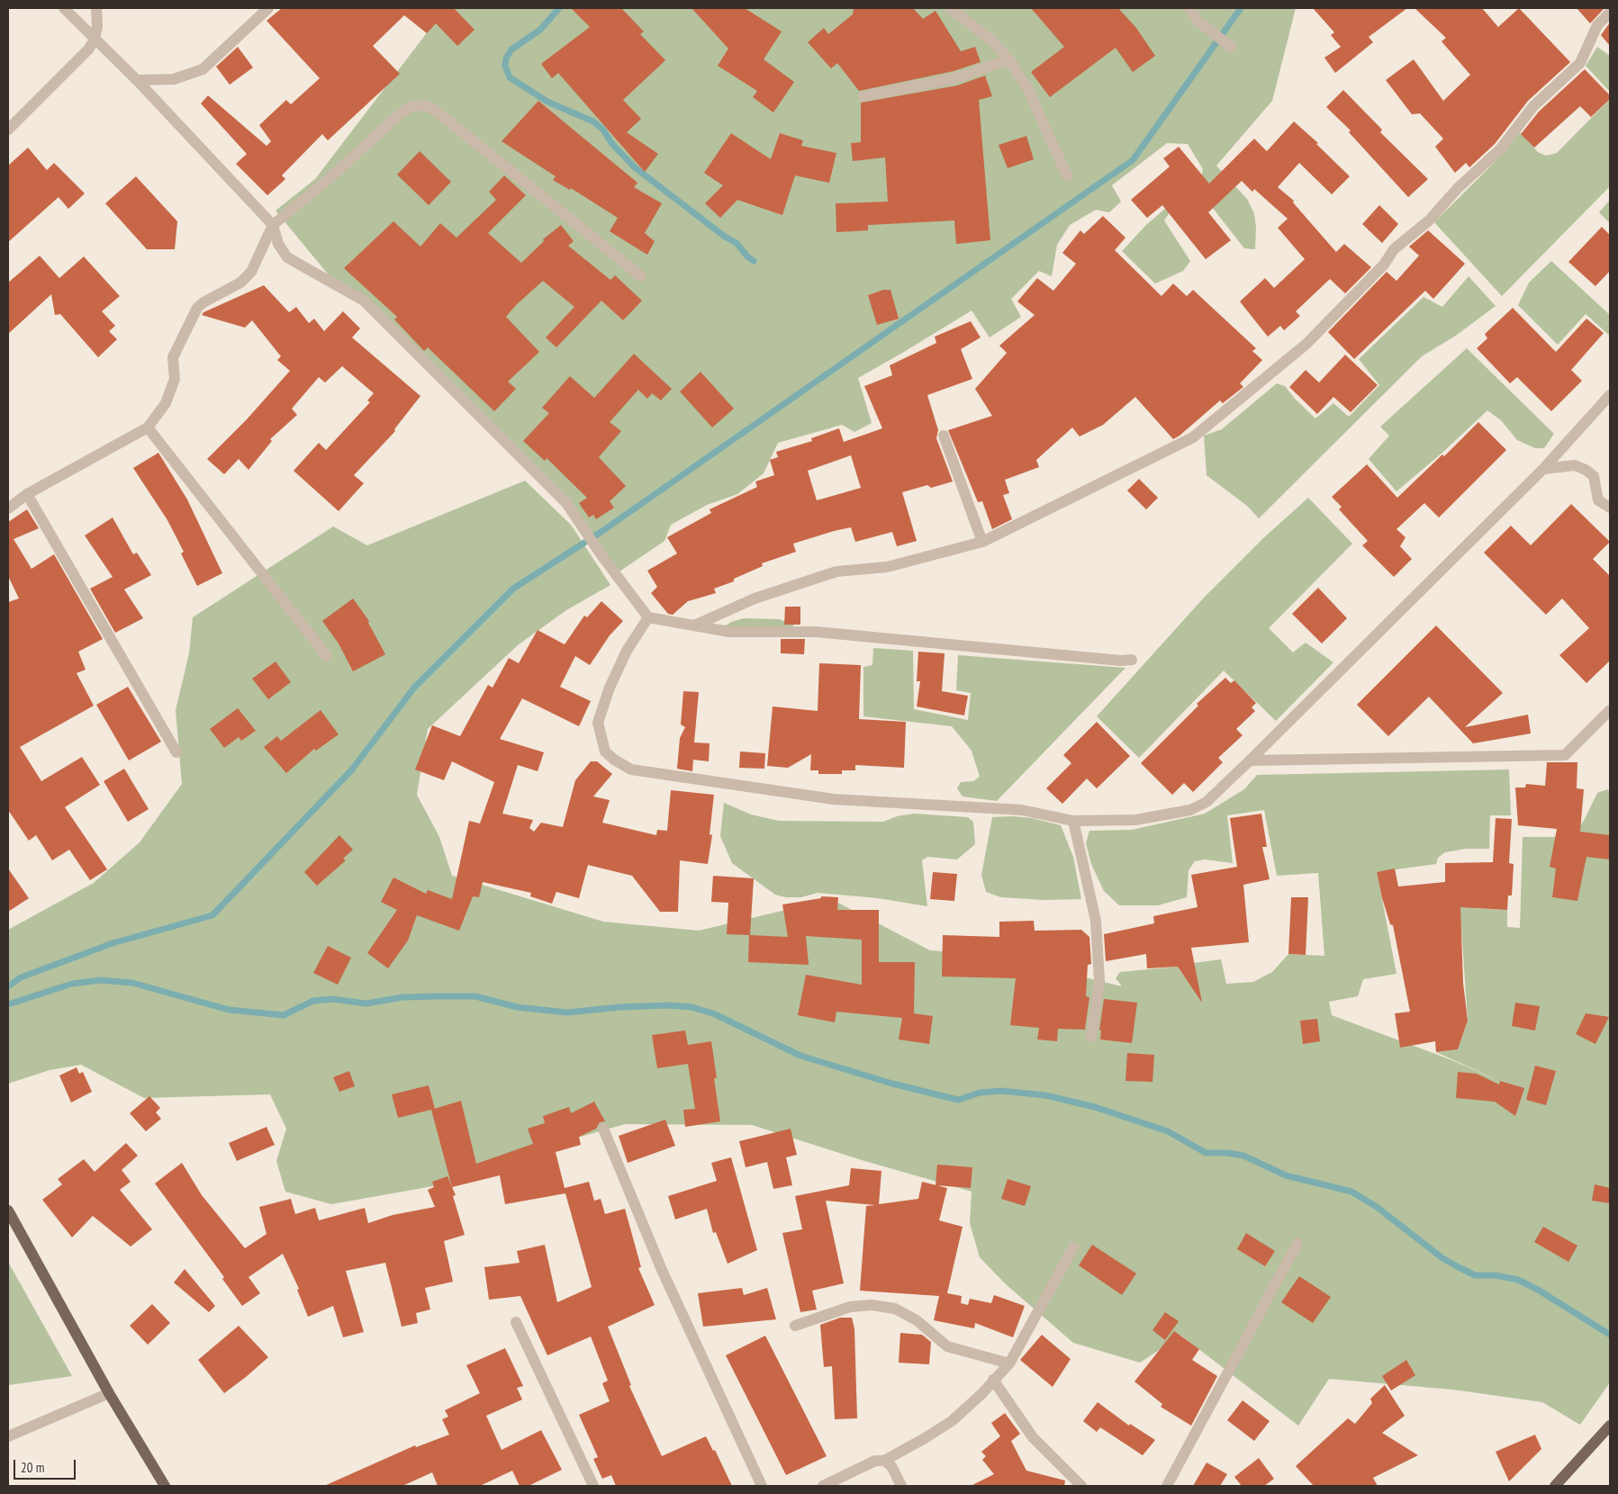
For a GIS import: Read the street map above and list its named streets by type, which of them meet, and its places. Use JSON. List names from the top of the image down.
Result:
{
  "scale_bar": "20 m"
}
